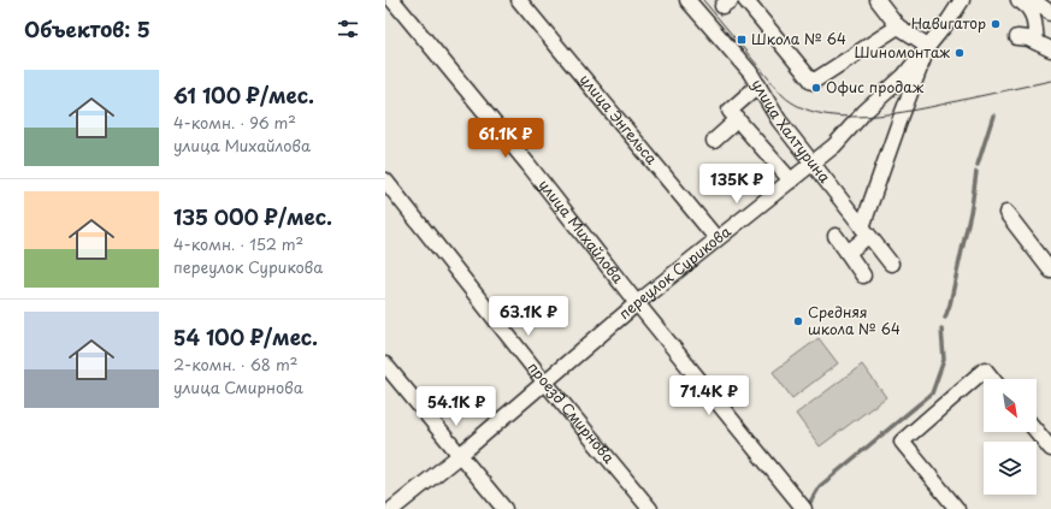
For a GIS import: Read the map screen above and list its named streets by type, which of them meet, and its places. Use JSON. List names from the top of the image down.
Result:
{
  "streets": {
    "street": [
      "улица Энгельса",
      "улица Халтурина",
      "улица Михайлова",
      "переулок Сурикова",
      "проезд Смирнова"
    ]
  },
  "crossings": [
    ["улица Энгельса", "переулок Сурикова"],
    ["улица Халтурина", "переулок Сурикова"],
    ["улица Михайлова", "переулок Сурикова"],
    ["переулок Сурикова", "проезд Смирнова"]
  ],
  "places": {
    "other": [
      "Навигатор",
      "Шиномонтаж",
      "Офис продаж",
      "Средняя школа № 64"
    ],
    "transit": ["Школа № 64"]
  },
  "north": "bottom right",
  "page": {
    "heading": "Объектов: 5",
    "list": [
      {
        "name": "61 100 ₽/мес.",
        "note": "4-комн. · 96 m² · улица Михайлова"
      },
      {
        "name": "135 000 ₽/мес.",
        "note": "4-комн. · 152 m² · переулок Сурикова"
      },
      {
        "name": "54 100 ₽/мес.",
        "note": "2-комн. · 68 m² · улица Смирнова"
      }
    ],
    "price": [
      "61.1K ₽",
      "135K ₽",
      "63.1K ₽",
      "71.4K ₽",
      "54.1K ₽"
    ]
  }
}
